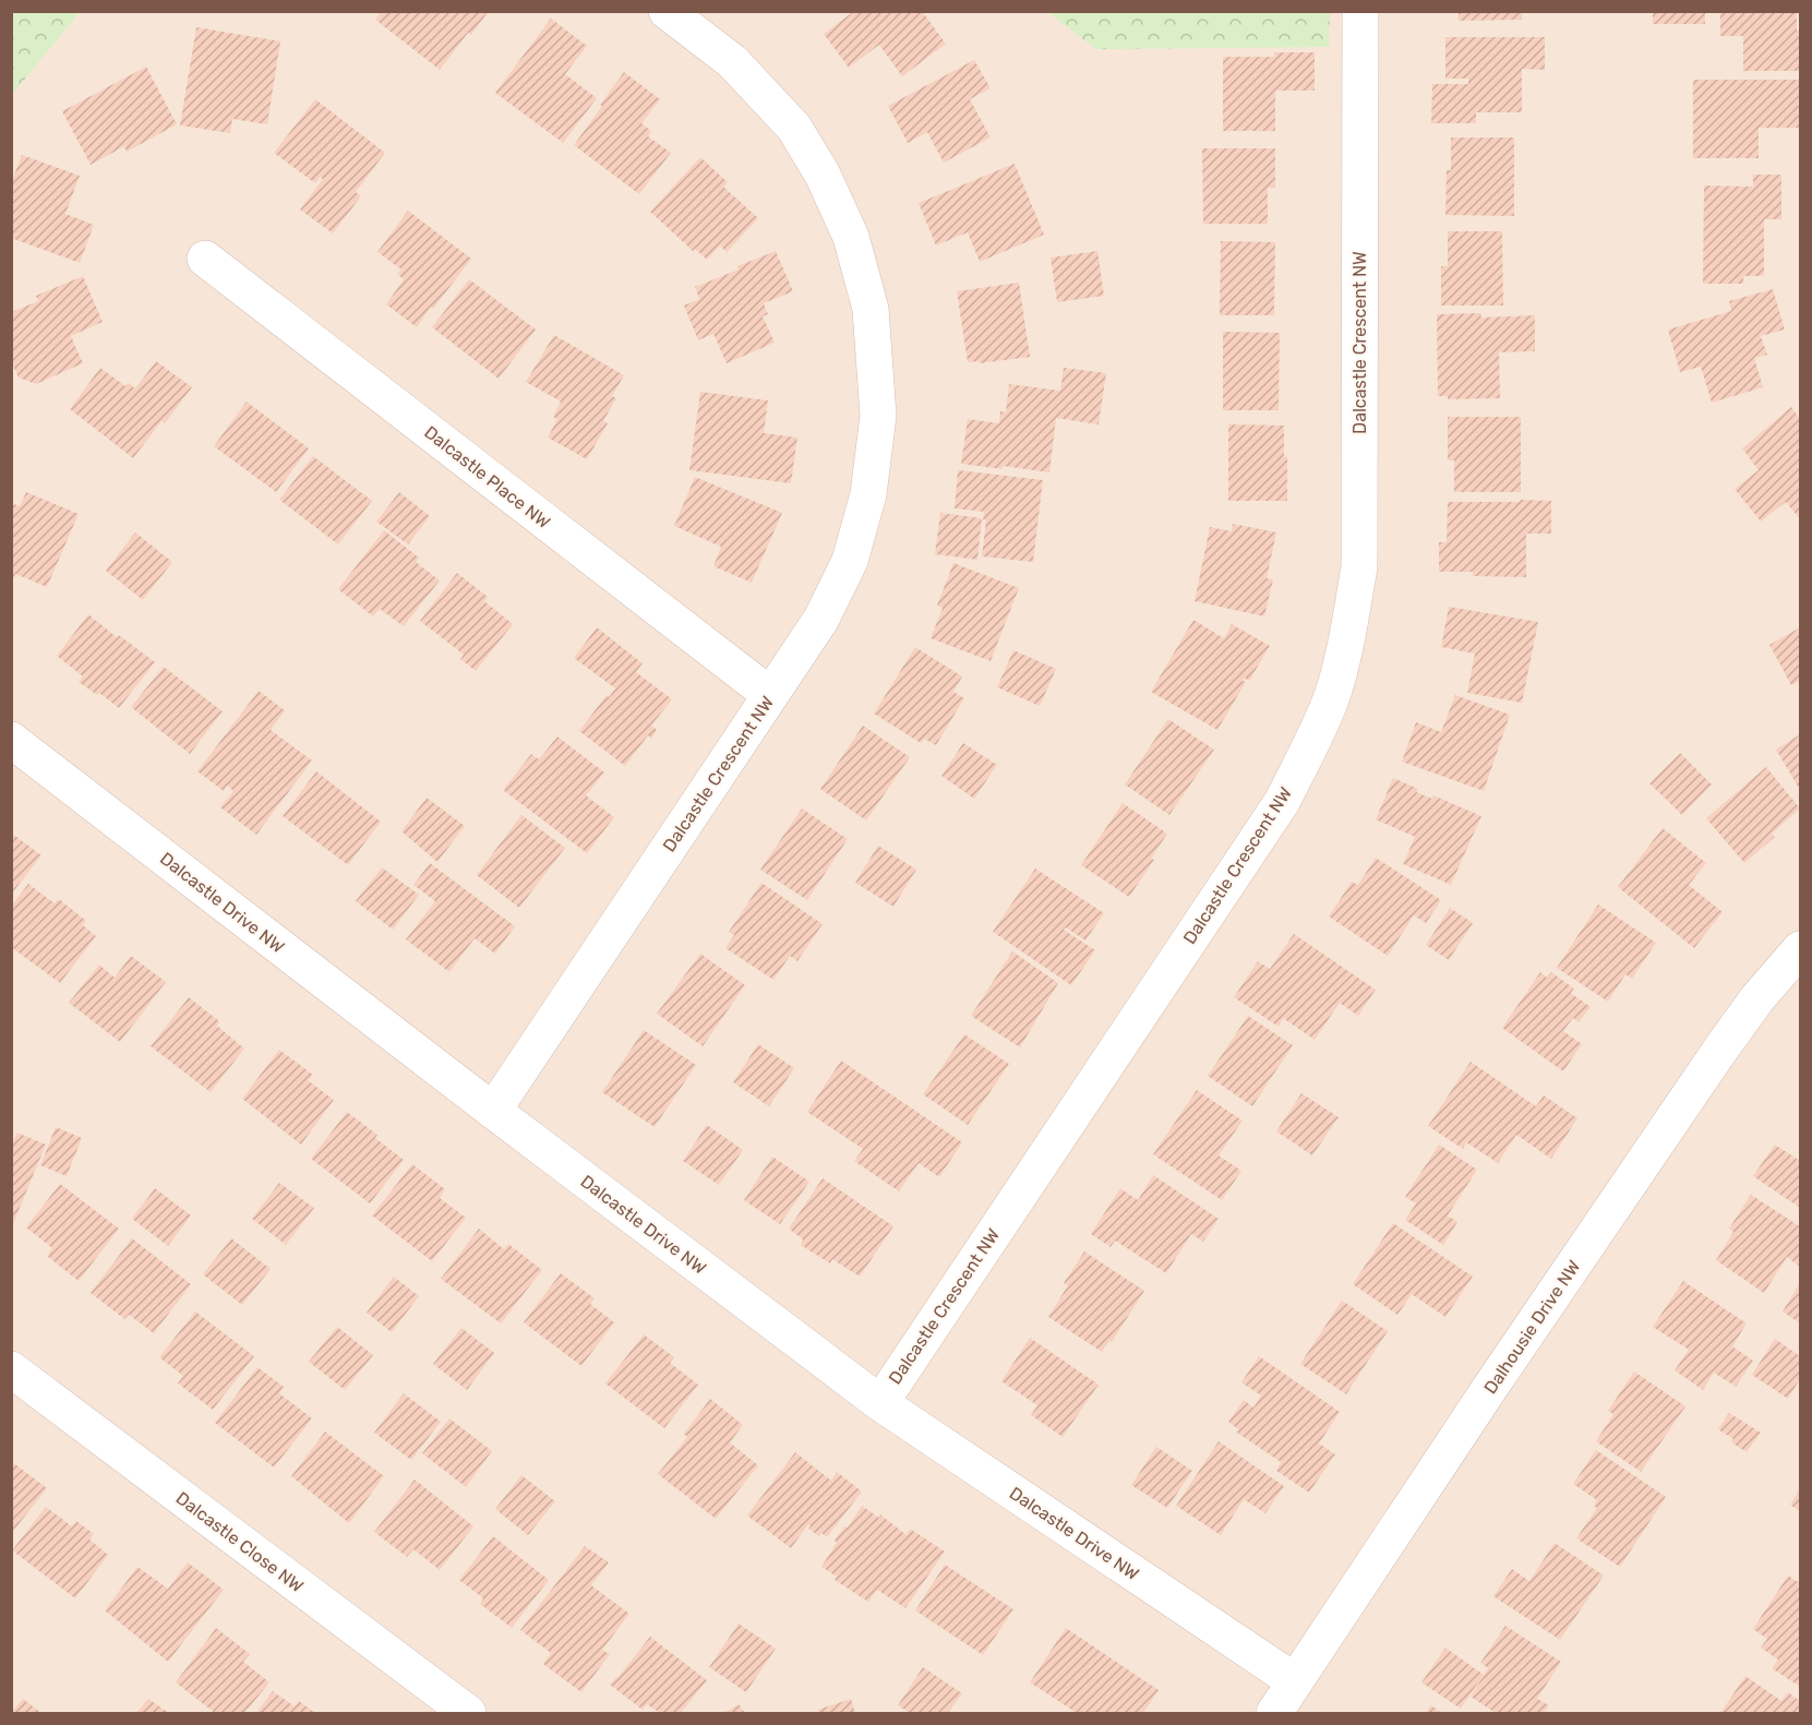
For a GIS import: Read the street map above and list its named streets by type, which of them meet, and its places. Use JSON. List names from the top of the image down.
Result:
{
  "streets": {
    "street": [
      "Dalcastle Crescent NW",
      "Dalcastle Place NW",
      "Dalcastle Drive NW",
      "Dalhousie Drive NW",
      "Dalcastle Close NW"
    ]
  },
  "crossings": [
    ["Dalcastle Crescent NW", "Dalcastle Place NW"],
    ["Dalcastle Crescent NW", "Dalcastle Drive NW"],
    ["Dalcastle Drive NW", "Dalhousie Drive NW"]
  ]
}
